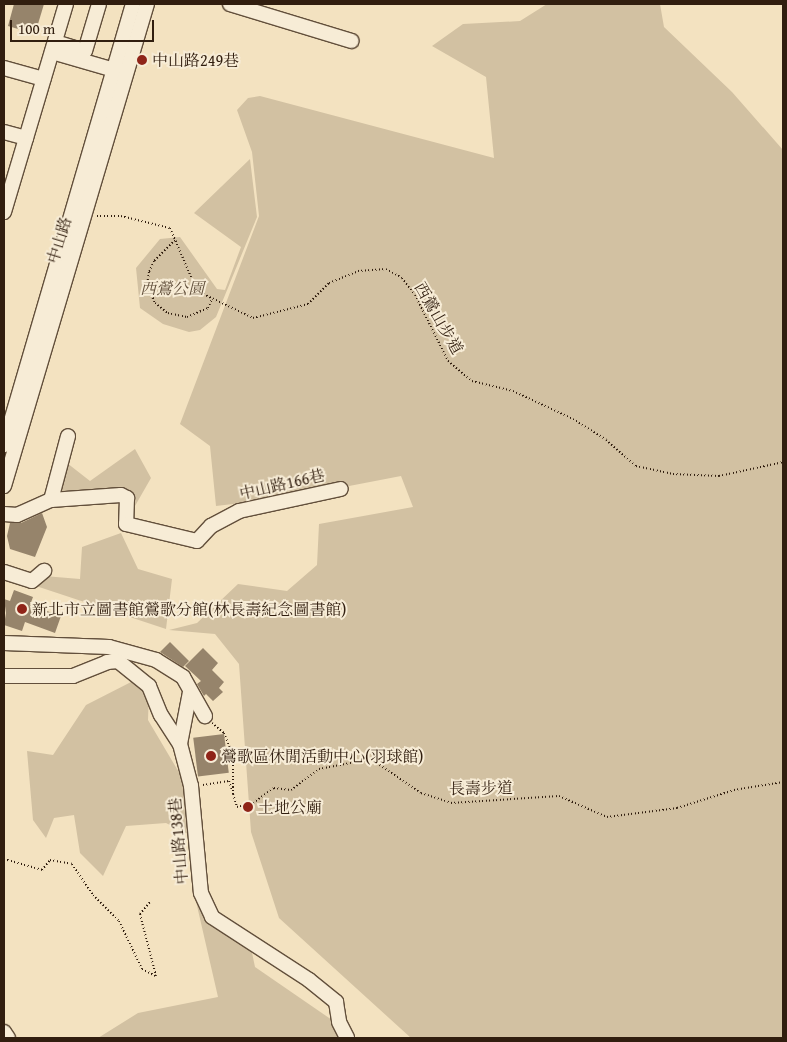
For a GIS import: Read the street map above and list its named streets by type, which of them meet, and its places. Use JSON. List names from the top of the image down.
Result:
{
  "streets": {
    "street": ["中山路", "中山路166巷", "中山路138巷"],
    "path": ["西鶯山步道", "長壽步道"]
  },
  "crossings": [
    ["中山路", "西鶯山步道"]
  ],
  "parks": ["西鶯公園"],
  "places": [
    "中山路249巷",
    "新北市立圖書館鶯歌分館(林長壽紀念圖書館)",
    "鶯歌區休閒活動中心(羽球館)",
    "土地公廟"
  ],
  "scale_bar": "100 m"
}
